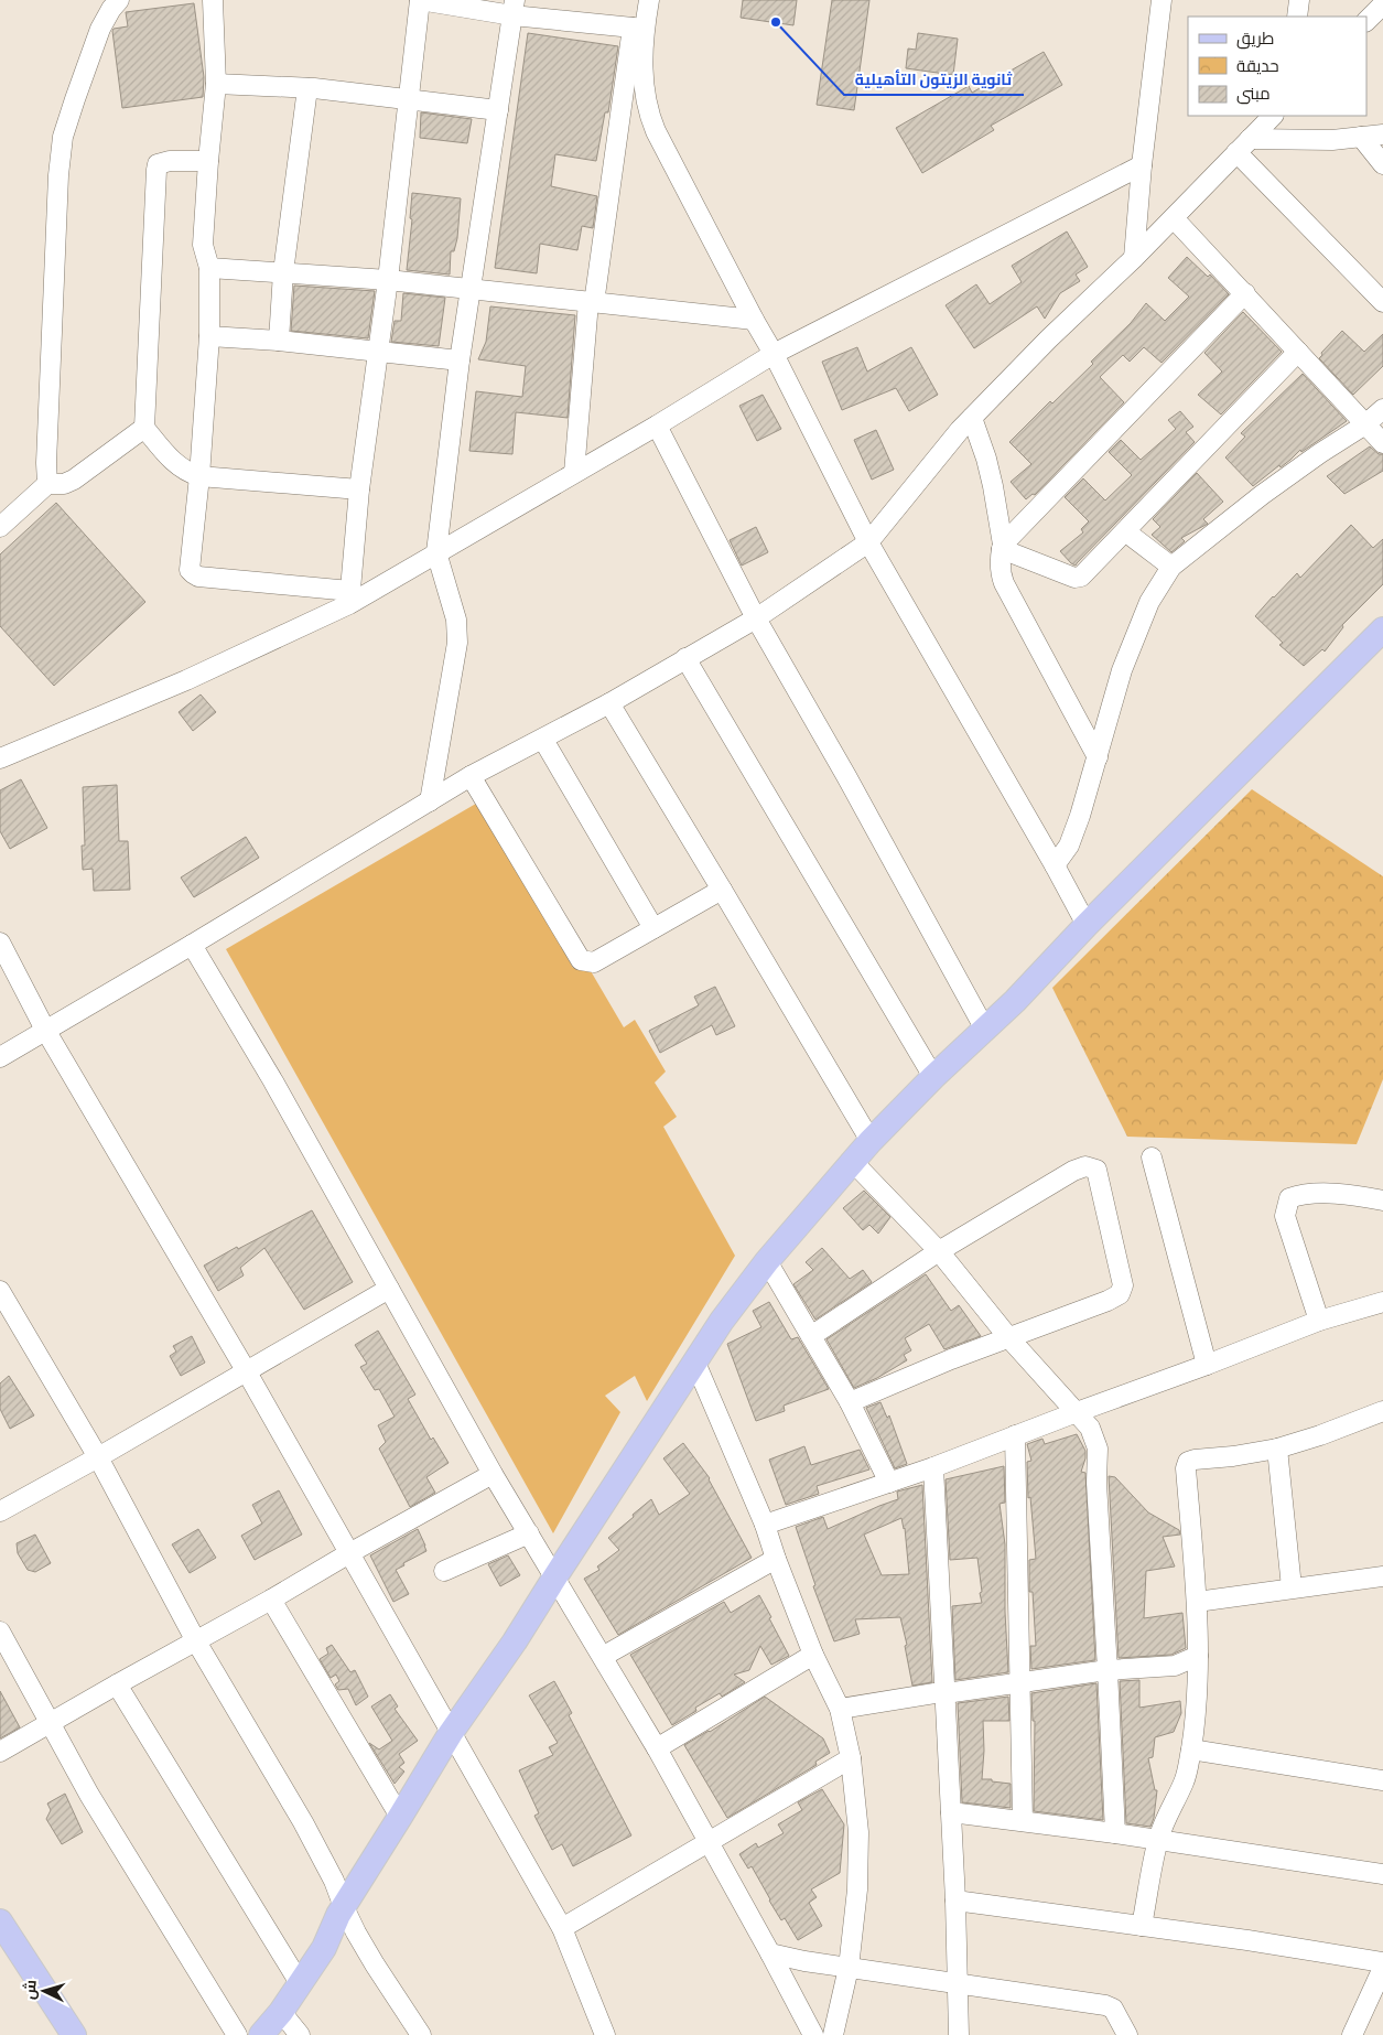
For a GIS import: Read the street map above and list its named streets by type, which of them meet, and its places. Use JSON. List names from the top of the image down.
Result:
{
  "places": ["ثانوية الزيتون التأهيلية"],
  "legend": ["طريق", "حديقة", "مبنى"],
  "north": "left"
}
